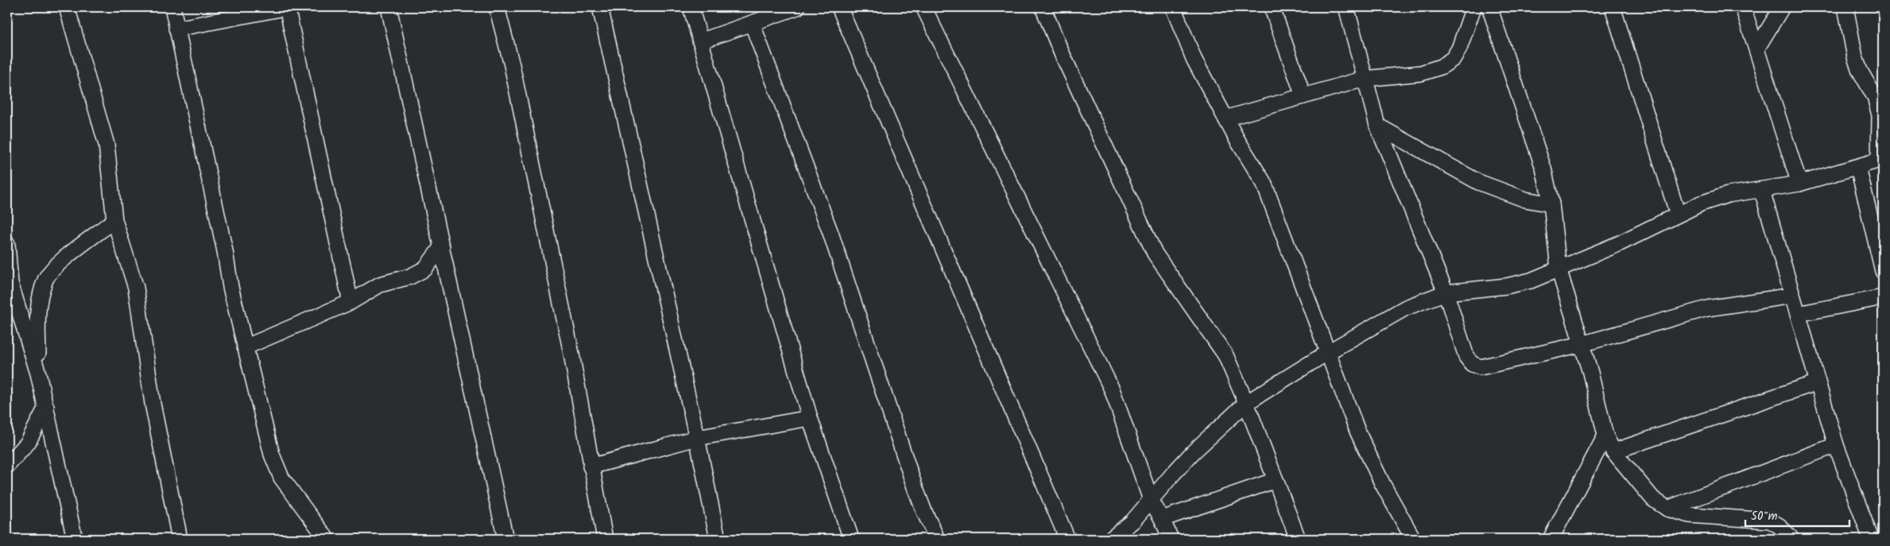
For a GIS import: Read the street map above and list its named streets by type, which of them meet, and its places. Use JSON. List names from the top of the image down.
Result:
{
  "scale_bar": "50 m"
}
